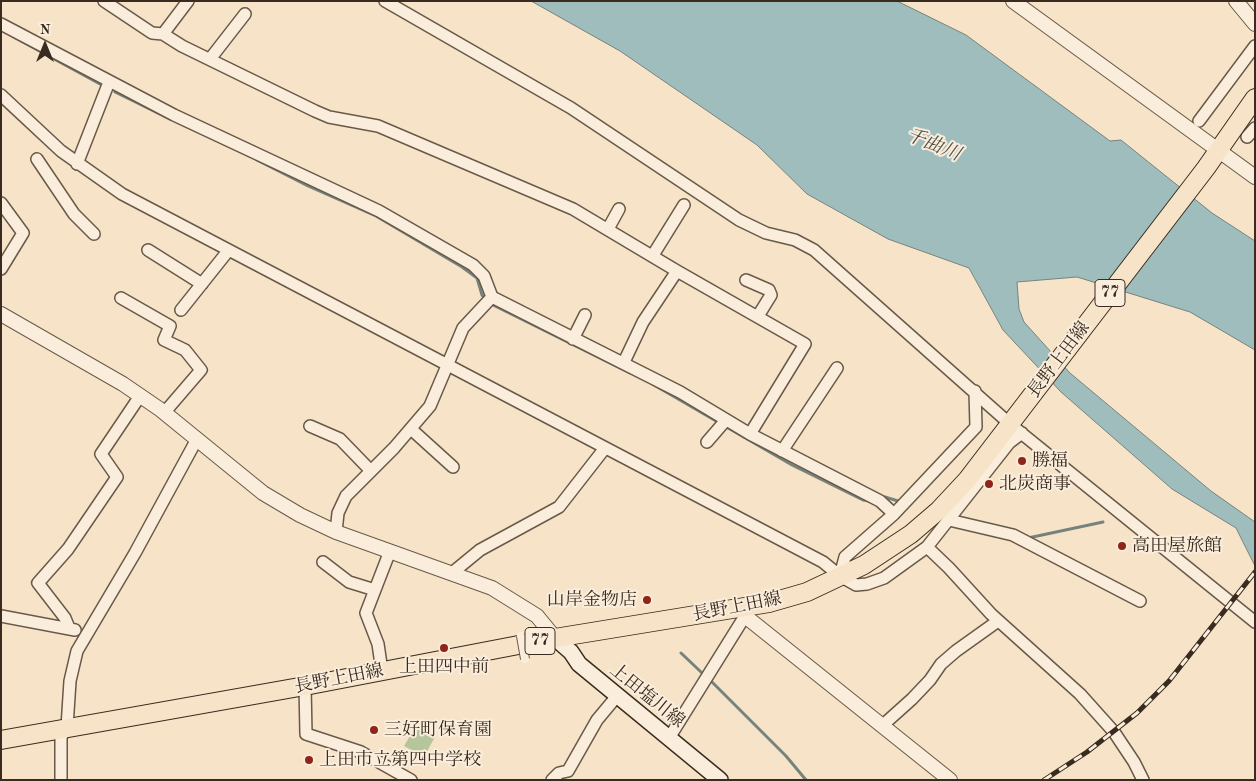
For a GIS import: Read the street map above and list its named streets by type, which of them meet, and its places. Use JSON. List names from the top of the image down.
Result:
{
  "streets": {
    "main road": ["77", "長野上田線", "上田塩川線"]
  },
  "crossings": [
    ["長野上田線", "上田塩川線"]
  ],
  "water": ["千曲川"],
  "places": [
    "勝福",
    "北炭商事",
    "高田屋旅館",
    "山岸金物店",
    "上田四中前",
    "三好町保育園",
    "上田市立第四中学校"
  ],
  "north": "top"
}
